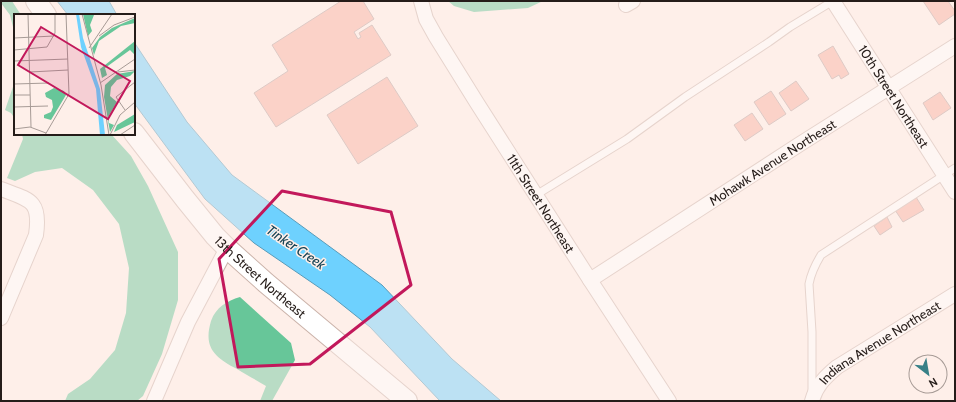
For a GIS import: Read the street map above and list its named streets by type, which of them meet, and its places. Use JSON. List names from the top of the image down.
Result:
{
  "streets": {
    "street": [
      "10th Street Northeast",
      "Mohawk Avenue Northeast",
      "11th Street Northeast",
      "13th Street Northeast",
      "Indiana Avenue Northeast"
    ]
  },
  "crossings": [
    ["10th Street Northeast", "Mohawk Avenue Northeast"],
    ["Mohawk Avenue Northeast", "11th Street Northeast"]
  ],
  "water": ["Tinker Creek"],
  "north": "bottom right"
}
